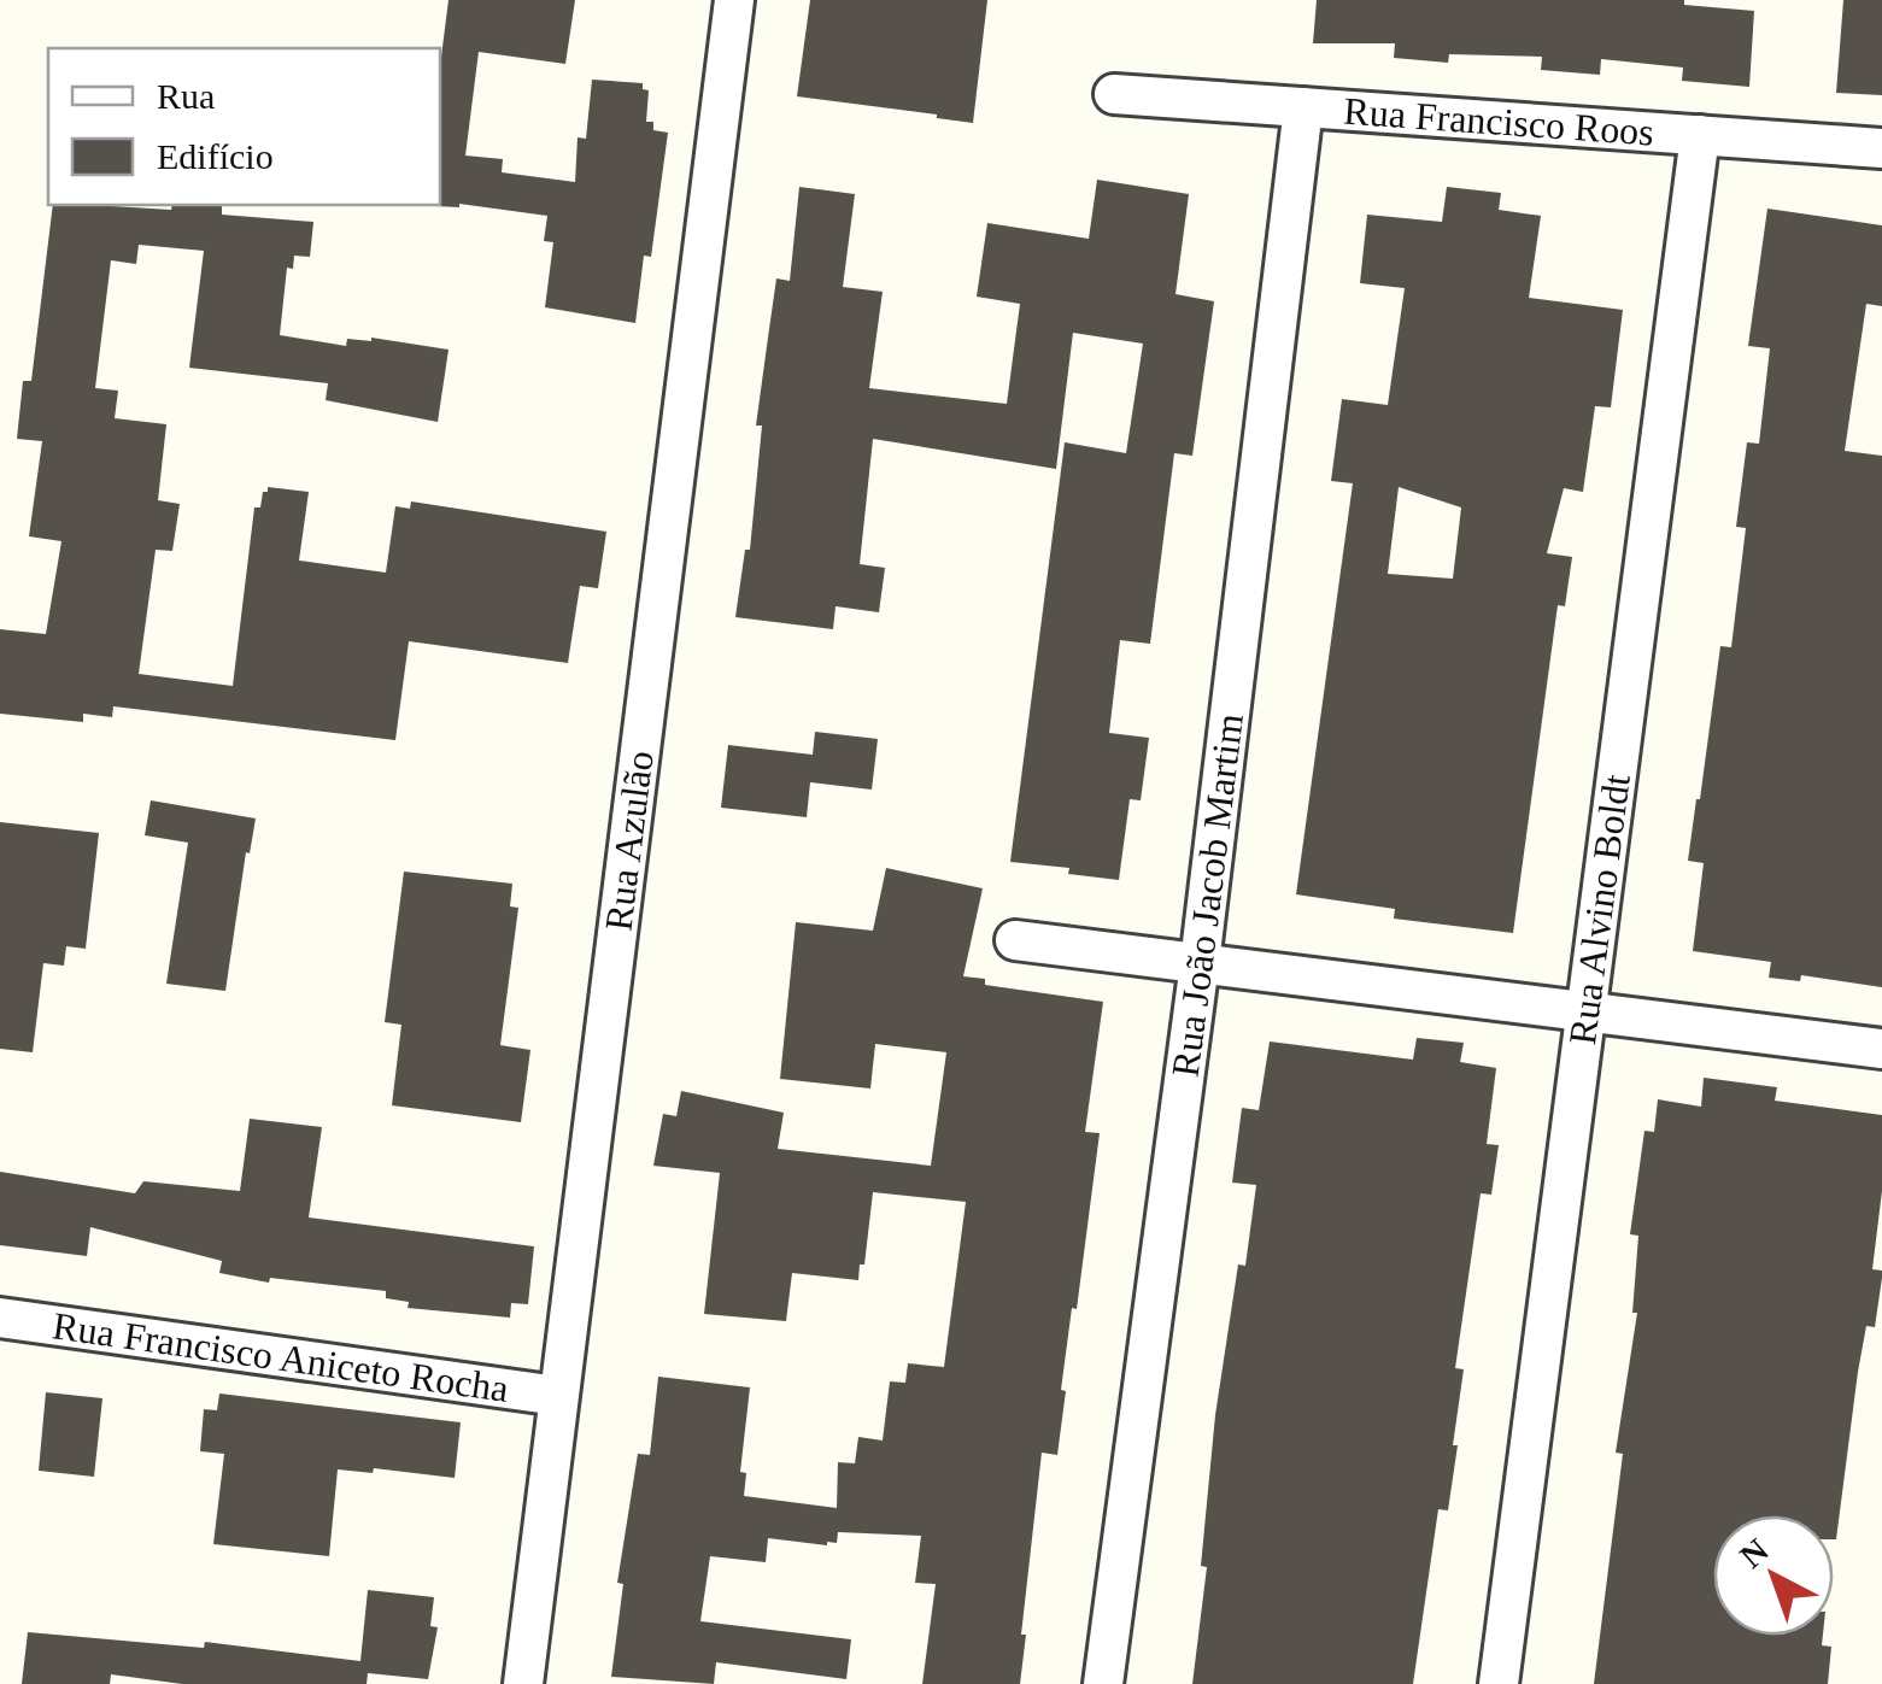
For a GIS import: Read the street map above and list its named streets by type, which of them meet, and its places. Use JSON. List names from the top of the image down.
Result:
{
  "streets": {
    "street": [
      "Rua Francisco Roos",
      "Rua Azulão",
      "Rua João Jacob Martim",
      "Rua Alvino Boldt",
      "Rua Francisco Aniceto Rocha"
    ]
  },
  "crossings": [
    ["Rua Francisco Roos", "Rua João Jacob Martim"],
    ["Rua Francisco Roos", "Rua Alvino Boldt"],
    ["Rua Azulão", "Rua Francisco Aniceto Rocha"]
  ],
  "legend": ["Rua", "Edifício"],
  "north": "top left"
}
